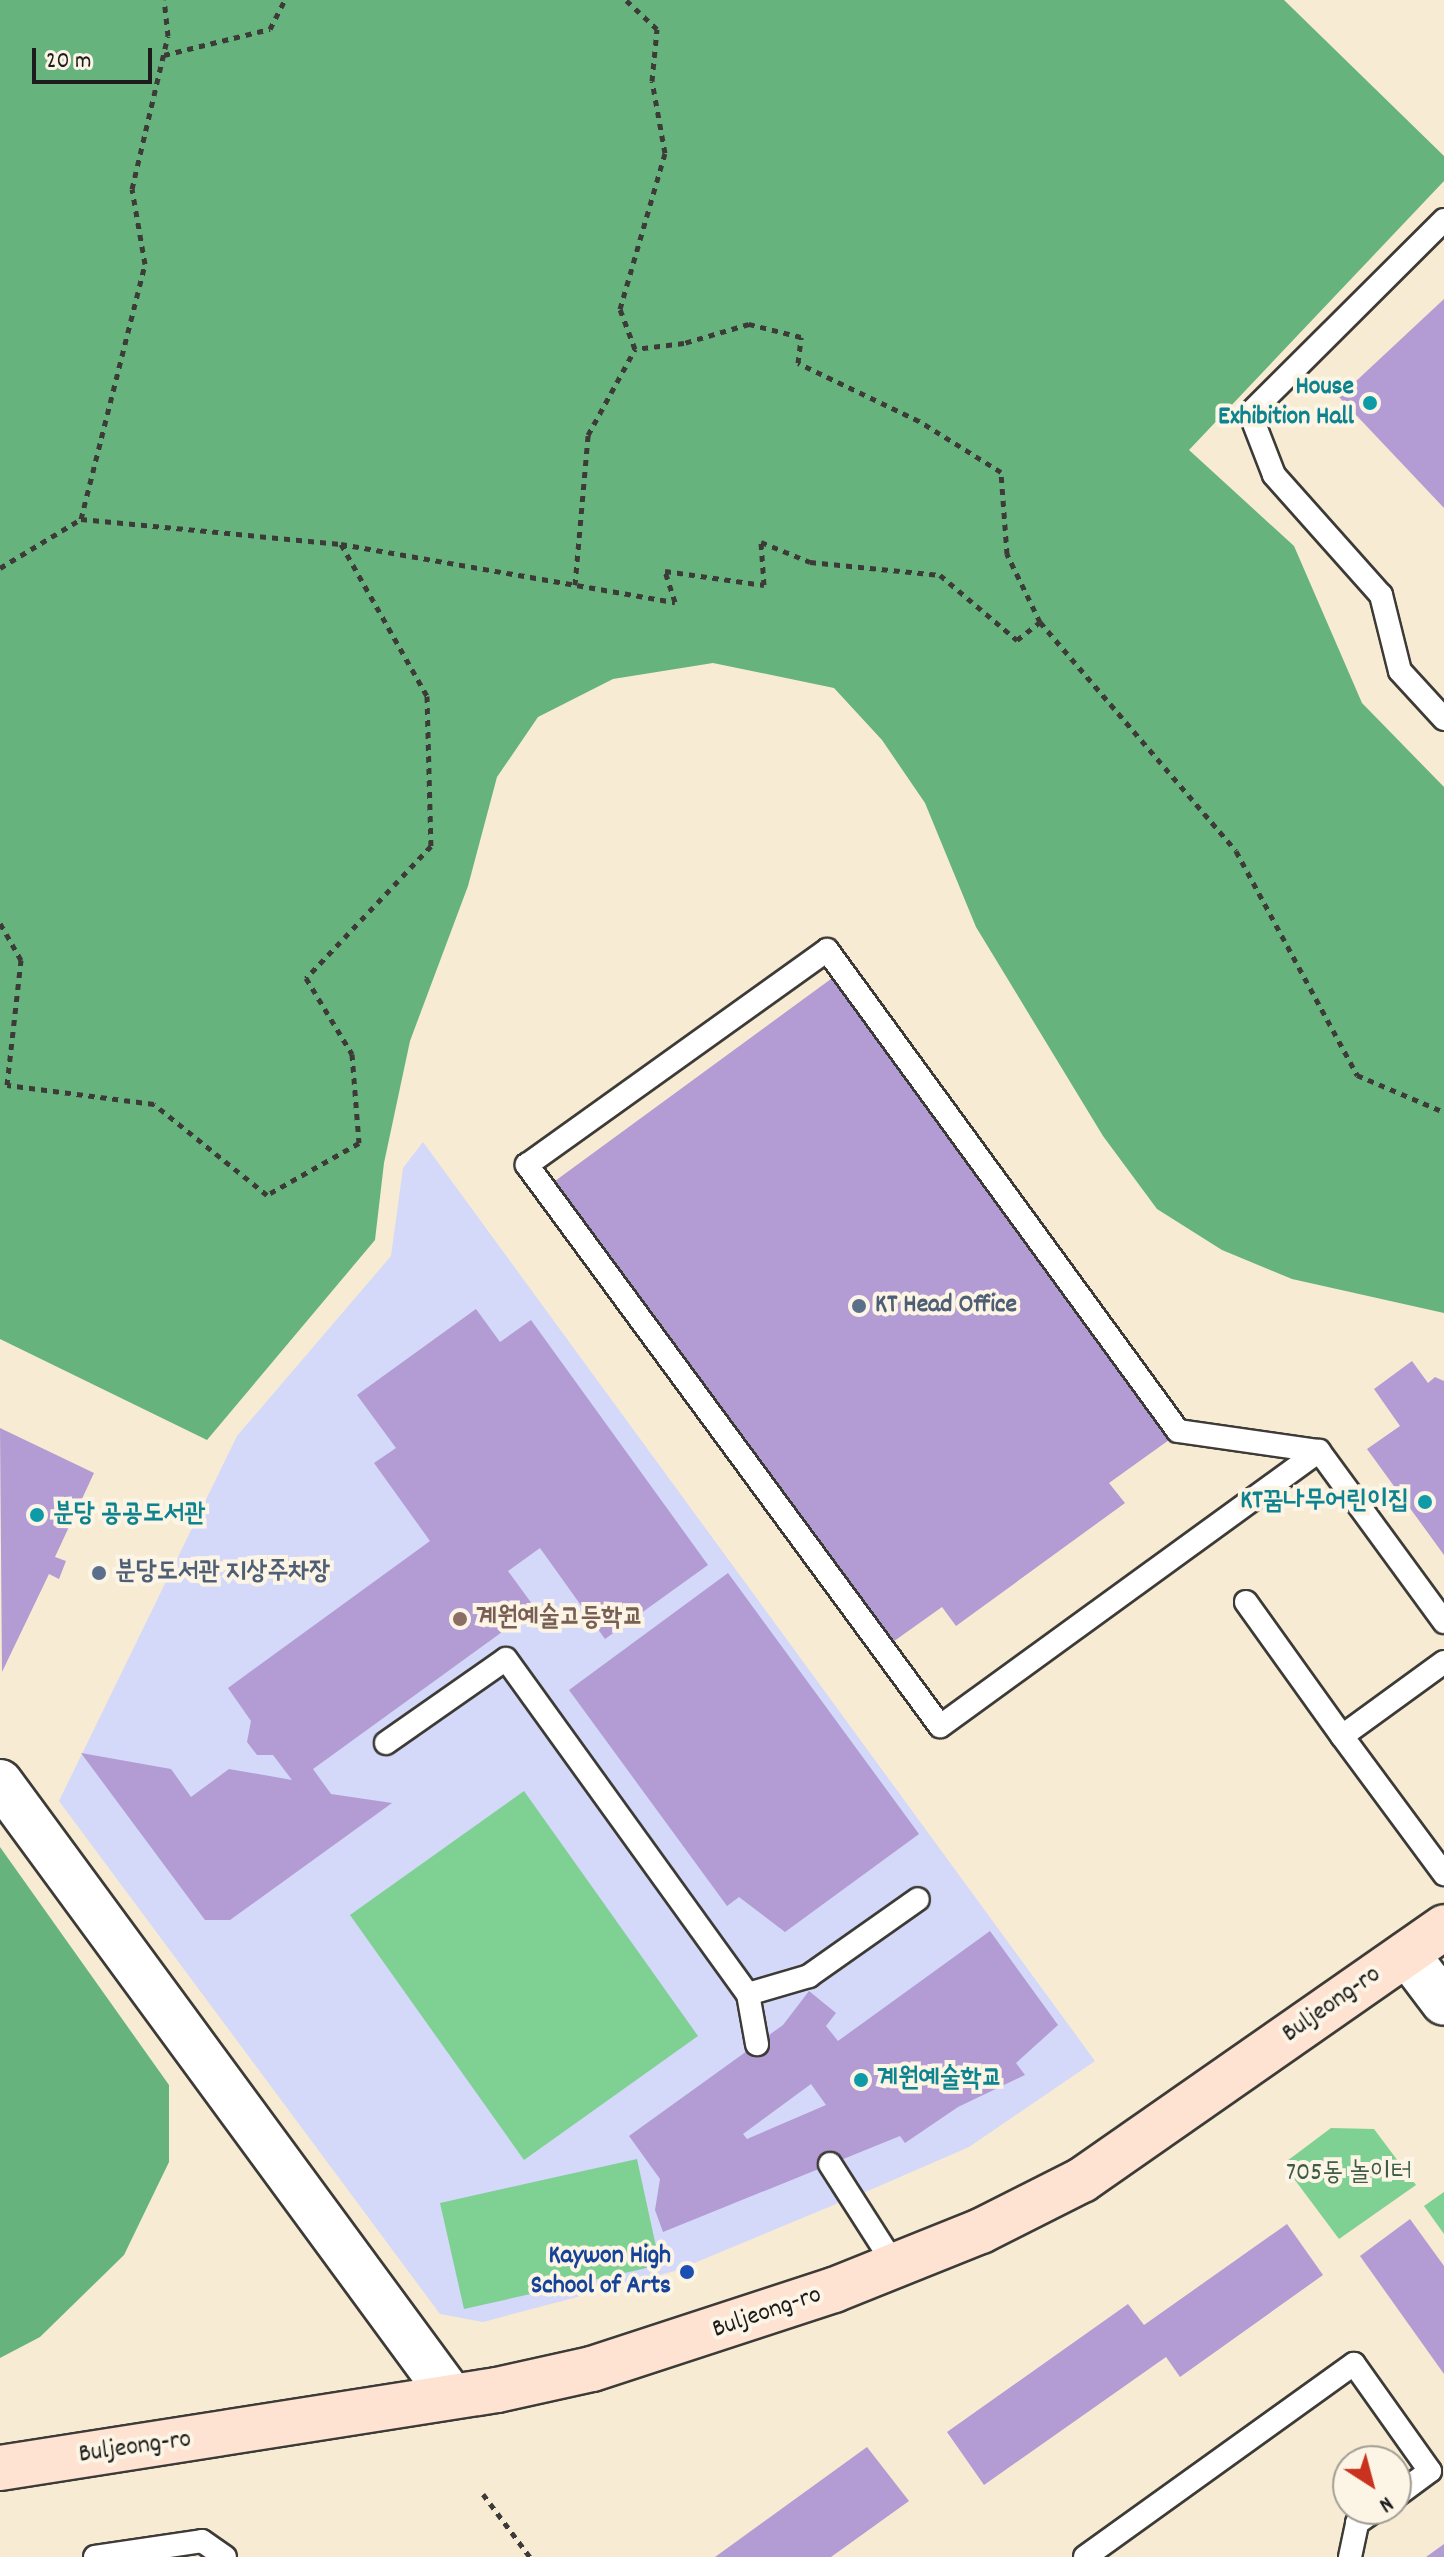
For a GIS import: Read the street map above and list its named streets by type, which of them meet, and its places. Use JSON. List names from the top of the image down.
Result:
{
  "streets": {
    "main road": ["Buljeong-ro"]
  },
  "parks": ["705동 놀이터"],
  "places": [
    "House Exhibition Hall",
    "KT Head Office",
    "KT꿈나무어린이집",
    "분당 공공도서관",
    "분당도서관 지상주차장",
    "계원예술고등학교",
    "계원예술학교",
    "Kaywon High School of Arts"
  ],
  "scale_bar": "20 m",
  "north": "bottom right"
}
